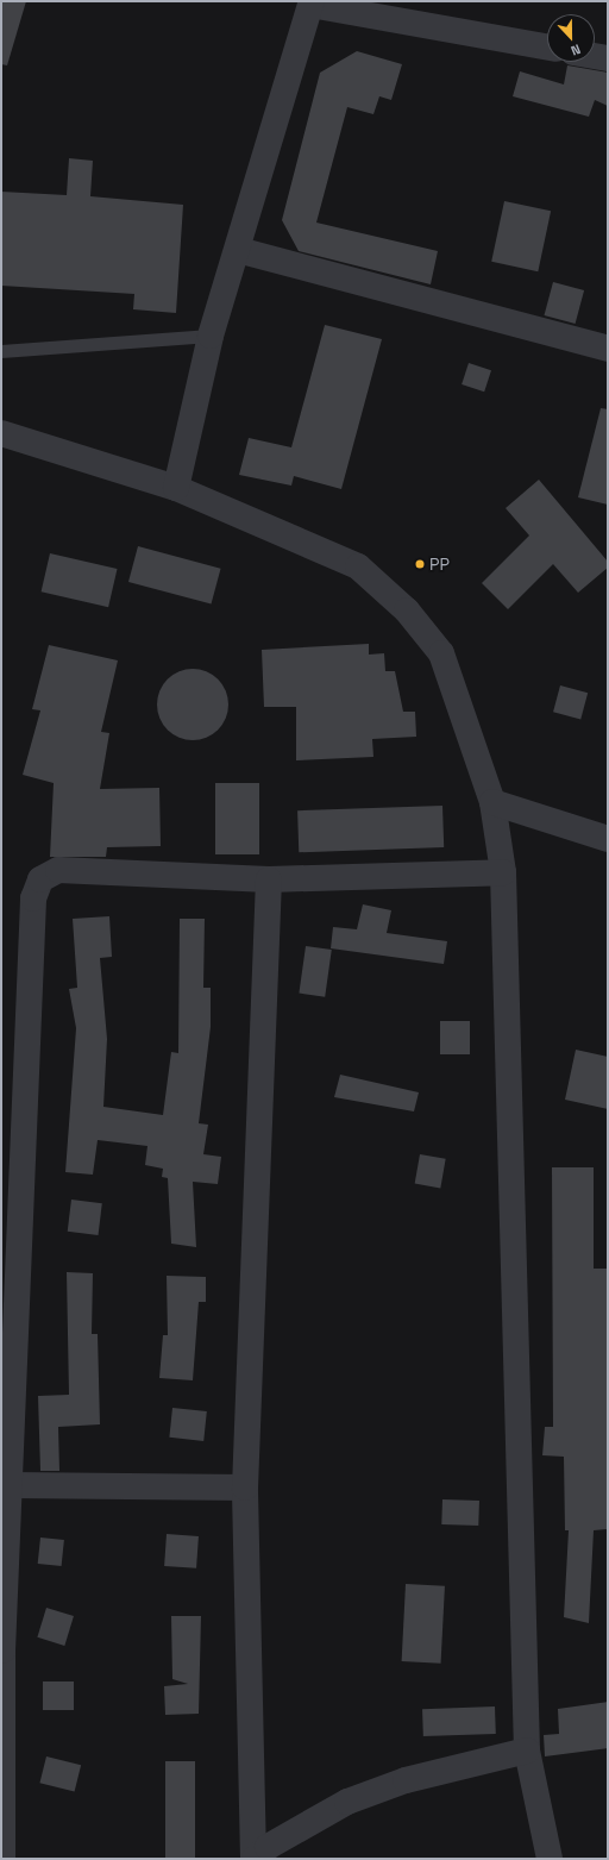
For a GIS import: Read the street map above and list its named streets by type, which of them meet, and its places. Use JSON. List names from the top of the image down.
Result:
{
  "places": ["PP"],
  "north": "bottom"
}
